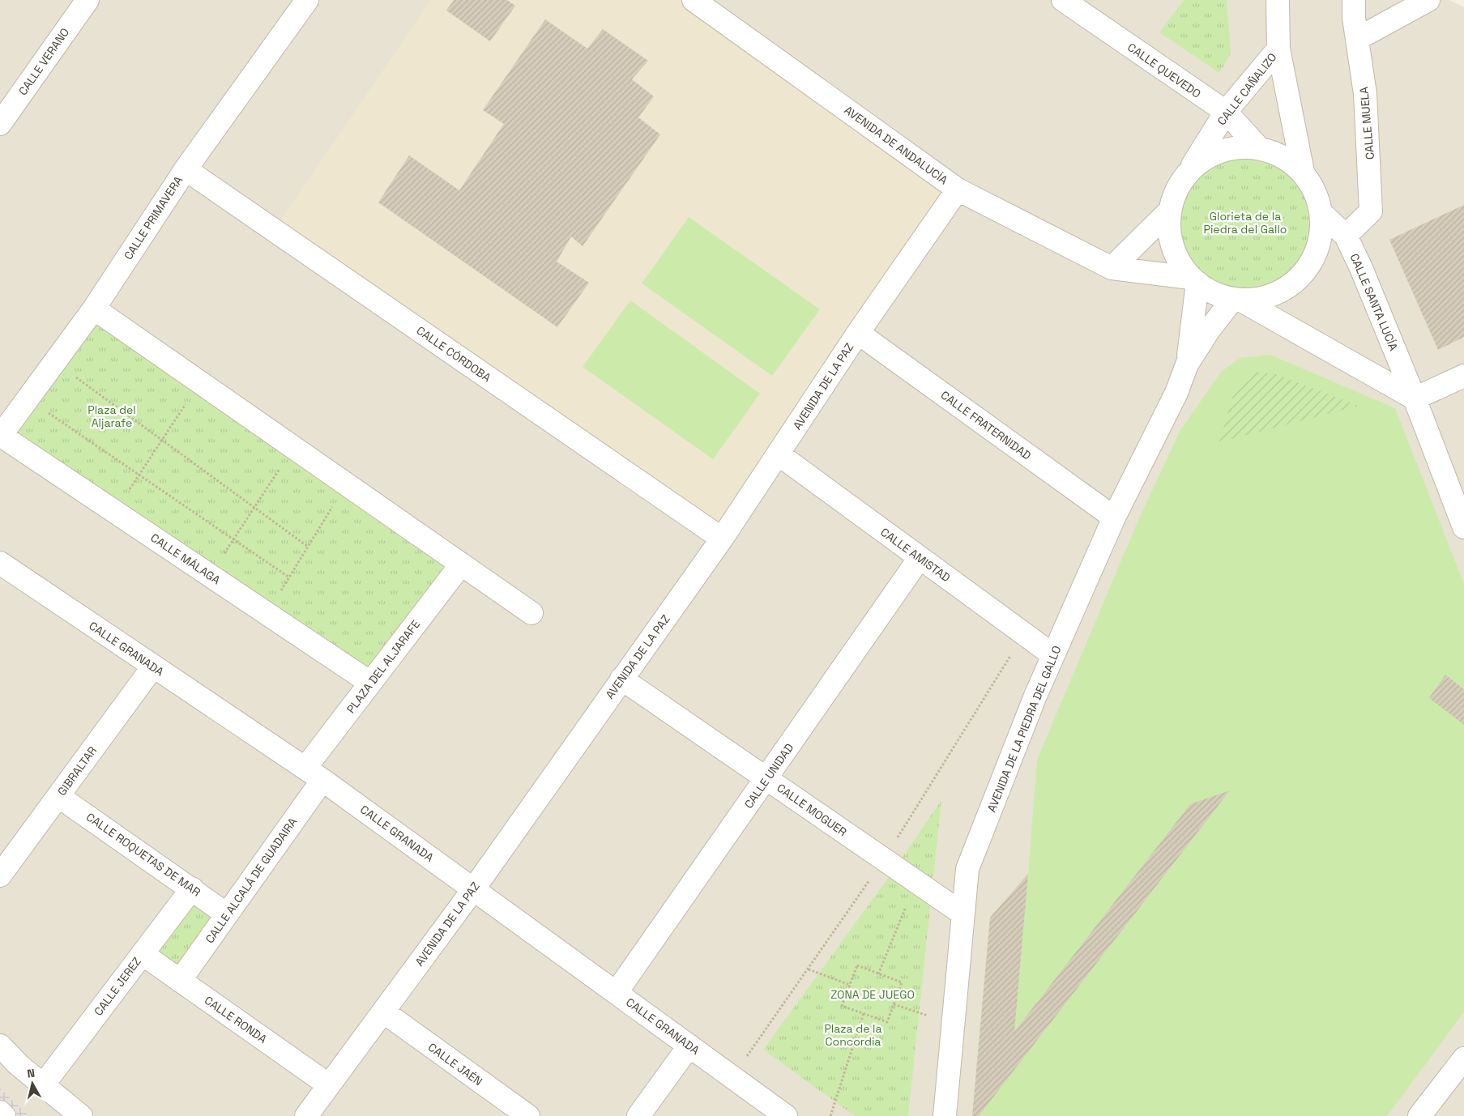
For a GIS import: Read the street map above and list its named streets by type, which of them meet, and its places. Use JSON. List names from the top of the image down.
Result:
{
  "streets": {
    "street": [
      "CALLE VERANO",
      "CALLE QUEVEDO",
      "CALLE CAÑALIZO",
      "CALLE MUELA",
      "AVENIDA DE ANDALUCÍA",
      "CALLE PRIMAVERA",
      "CALLE SANTA LUCÍA",
      "CALLE CÓRDOBA",
      "AVENIDA DE LA PAZ",
      "CALLE FRATERNIDAD",
      "CALLE AMISTAD",
      "CALLE MÁLAGA",
      "CALLE GRANADA",
      "PLAZA DEL ALJARAFE",
      "AVENIDA DE LA PIEDRA DEL GALLO",
      "GIBRALTAR",
      "CALLE UNIDAD",
      "CALLE MOGUER",
      "CALLE ROQUETAS DE MAR",
      "CALLE ALCALÁ DE GUADAIRA",
      "CALLE JEREZ",
      "CALLE RONDA",
      "CALLE JAÉN"
    ]
  },
  "crossings": [
    ["CALLE QUEVEDO", "CALLE CAÑALIZO"],
    ["CALLE MUELA", "CALLE SANTA LUCÍA"],
    ["AVENIDA DE ANDALUCÍA", "AVENIDA DE LA PAZ"],
    ["AVENIDA DE ANDALUCÍA", "AVENIDA DE LA PIEDRA DEL GALLO"],
    ["CALLE PRIMAVERA", "CALLE CÓRDOBA"],
    ["CALLE PRIMAVERA", "CALLE MÁLAGA"],
    ["CALLE CÓRDOBA", "AVENIDA DE LA PAZ"],
    ["AVENIDA DE LA PAZ", "CALLE FRATERNIDAD"],
    ["AVENIDA DE LA PAZ", "CALLE AMISTAD"],
    ["AVENIDA DE LA PAZ", "CALLE GRANADA"],
    ["AVENIDA DE LA PAZ", "CALLE MOGUER"],
    ["AVENIDA DE LA PAZ", "CALLE RONDA"],
    ["AVENIDA DE LA PAZ", "CALLE JAÉN"],
    ["CALLE FRATERNIDAD", "AVENIDA DE LA PIEDRA DEL GALLO"],
    ["CALLE AMISTAD", "AVENIDA DE LA PIEDRA DEL GALLO"],
    ["CALLE AMISTAD", "CALLE UNIDAD"],
    ["CALLE MÁLAGA", "PLAZA DEL ALJARAFE"],
    ["CALLE GRANADA", "PLAZA DEL ALJARAFE"],
    ["CALLE GRANADA", "GIBRALTAR"],
    ["CALLE GRANADA", "CALLE UNIDAD"],
    ["CALLE GRANADA", "CALLE ALCALÁ DE GUADAIRA"],
    ["PLAZA DEL ALJARAFE", "CALLE ALCALÁ DE GUADAIRA"],
    ["AVENIDA DE LA PIEDRA DEL GALLO", "CALLE MOGUER"],
    ["GIBRALTAR", "CALLE ROQUETAS DE MAR"],
    ["CALLE UNIDAD", "CALLE MOGUER"],
    ["CALLE ROQUETAS DE MAR", "CALLE ALCALÁ DE GUADAIRA"],
    ["CALLE ROQUETAS DE MAR", "CALLE JEREZ"],
    ["CALLE ALCALÁ DE GUADAIRA", "CALLE RONDA"],
    ["CALLE JEREZ", "CALLE RONDA"]
  ],
  "parks": [
    "Glorieta de la Piedra del Gallo",
    "Plaza del Aljarafe",
    "ZONA DE JUEGO",
    "Plaza de la Concordia"
  ],
  "north": "top"
}
